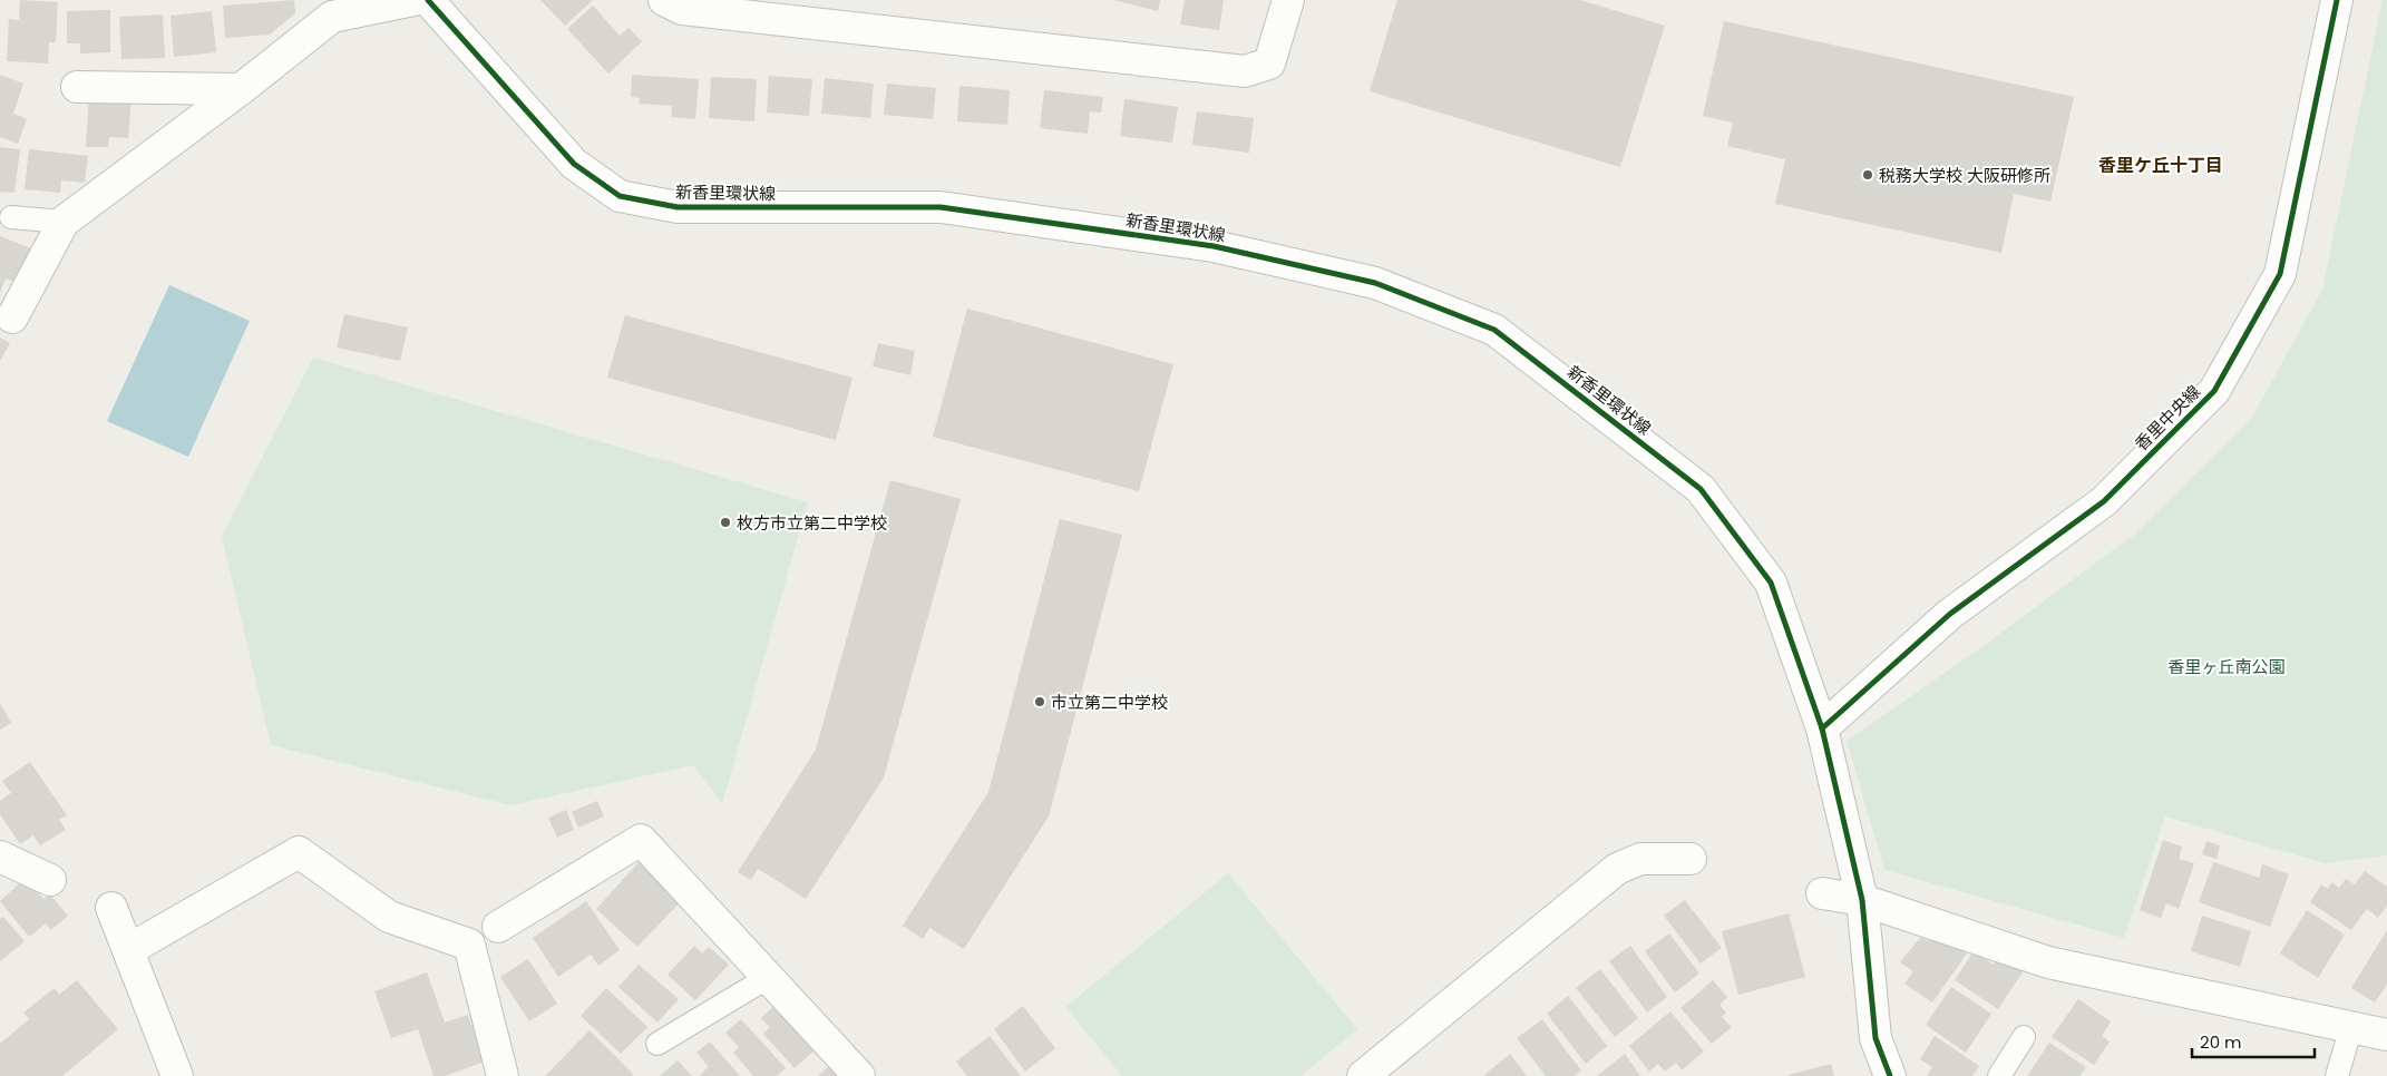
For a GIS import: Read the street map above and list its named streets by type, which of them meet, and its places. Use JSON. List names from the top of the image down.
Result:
{
  "streets": {
    "street": ["新香里環状線", "香里中央線"]
  },
  "crossings": [
    ["新香里環状線", "香里中央線"]
  ],
  "districts": ["香里ケ丘十丁目"],
  "parks": ["香里ヶ丘南公園"],
  "places": ["税務大学校 大阪研修所", "枚方市立第二中学校", "市立第二中学校"],
  "scale_bar": "20 m"
}
